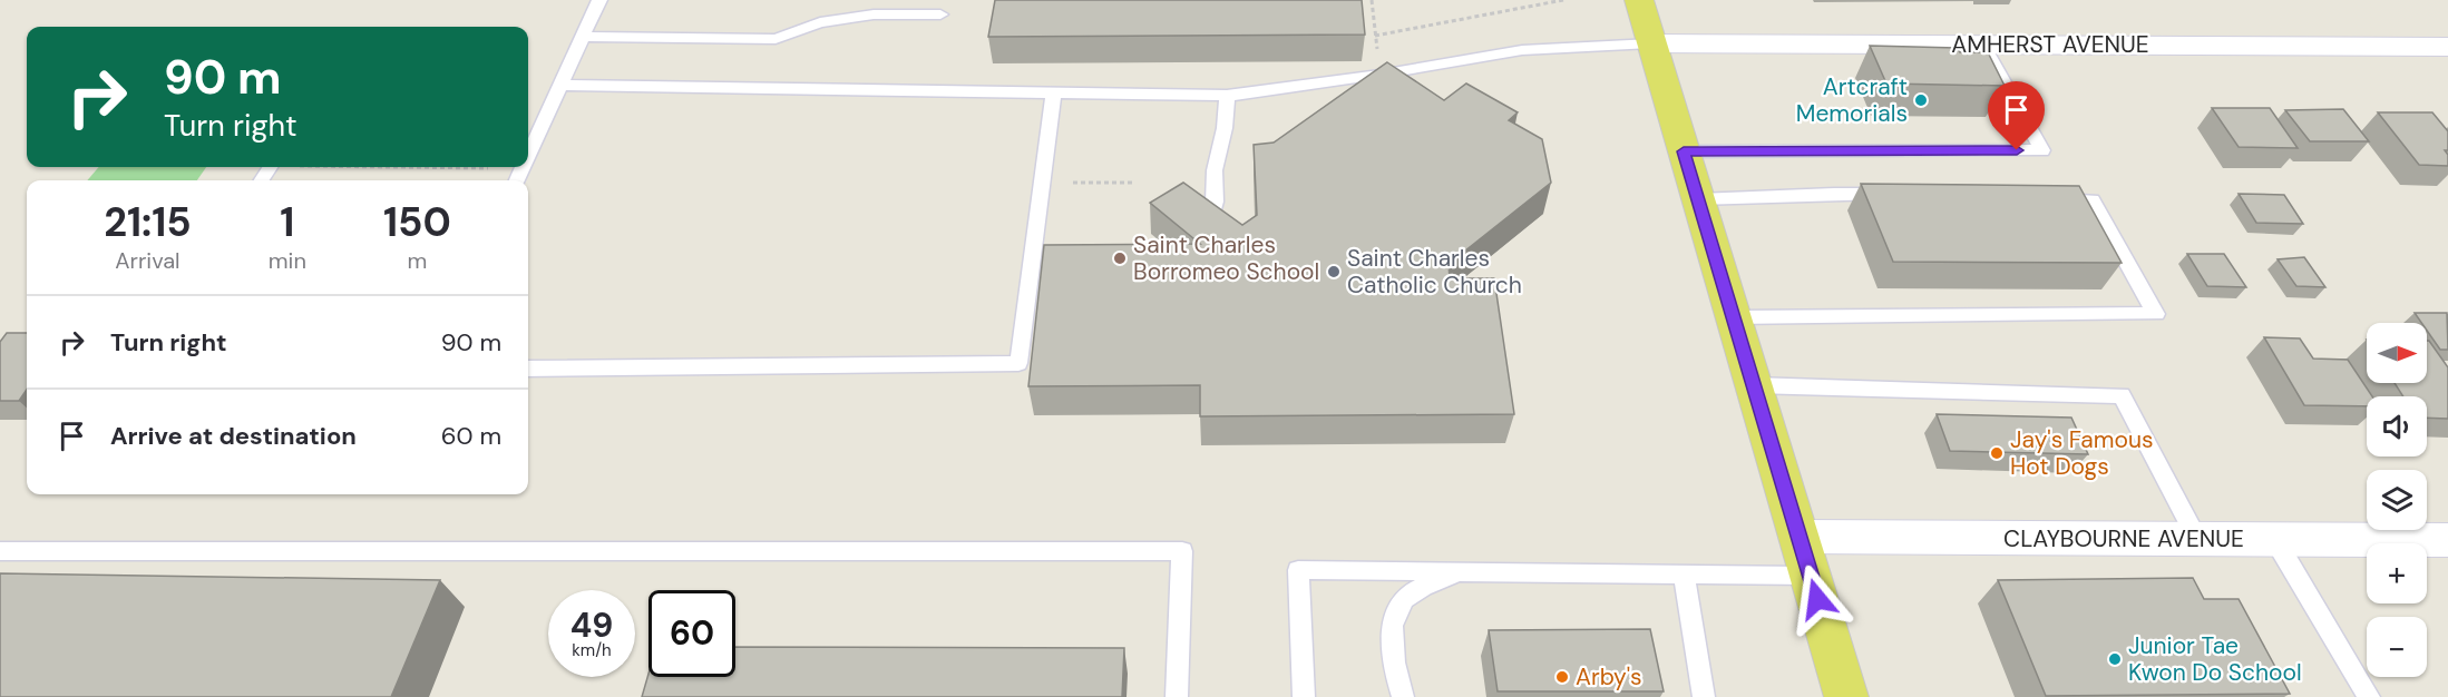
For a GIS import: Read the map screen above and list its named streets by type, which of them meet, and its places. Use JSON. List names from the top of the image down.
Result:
{
  "streets": {
    "street": ["AMHERST AVENUE", "CLAYBOURNE AVENUE"]
  },
  "places": [
    "Artcraft Memorials",
    "Saint Charles Borromeo School",
    "Saint Charles Catholic Church",
    "Jay's Famous Hot Dogs",
    "Junior Tae Kwon Do School",
    "Arby's"
  ],
  "north": "right",
  "page": {
    "turn": ["90 m", "Turn right"],
    "eta": [
      "21:15",
      "Arrival",
      "1",
      "min",
      "150",
      "m"
    ],
    "list": [
      {
        "name": "Turn right",
        "value": "90 m"
      },
      {
        "name": "Arrive at destination",
        "value": "60 m"
      }
    ],
    "map_buttons": ["+", "−"],
    "speed": "49 km/h",
    "limit": "60"
  }
}
